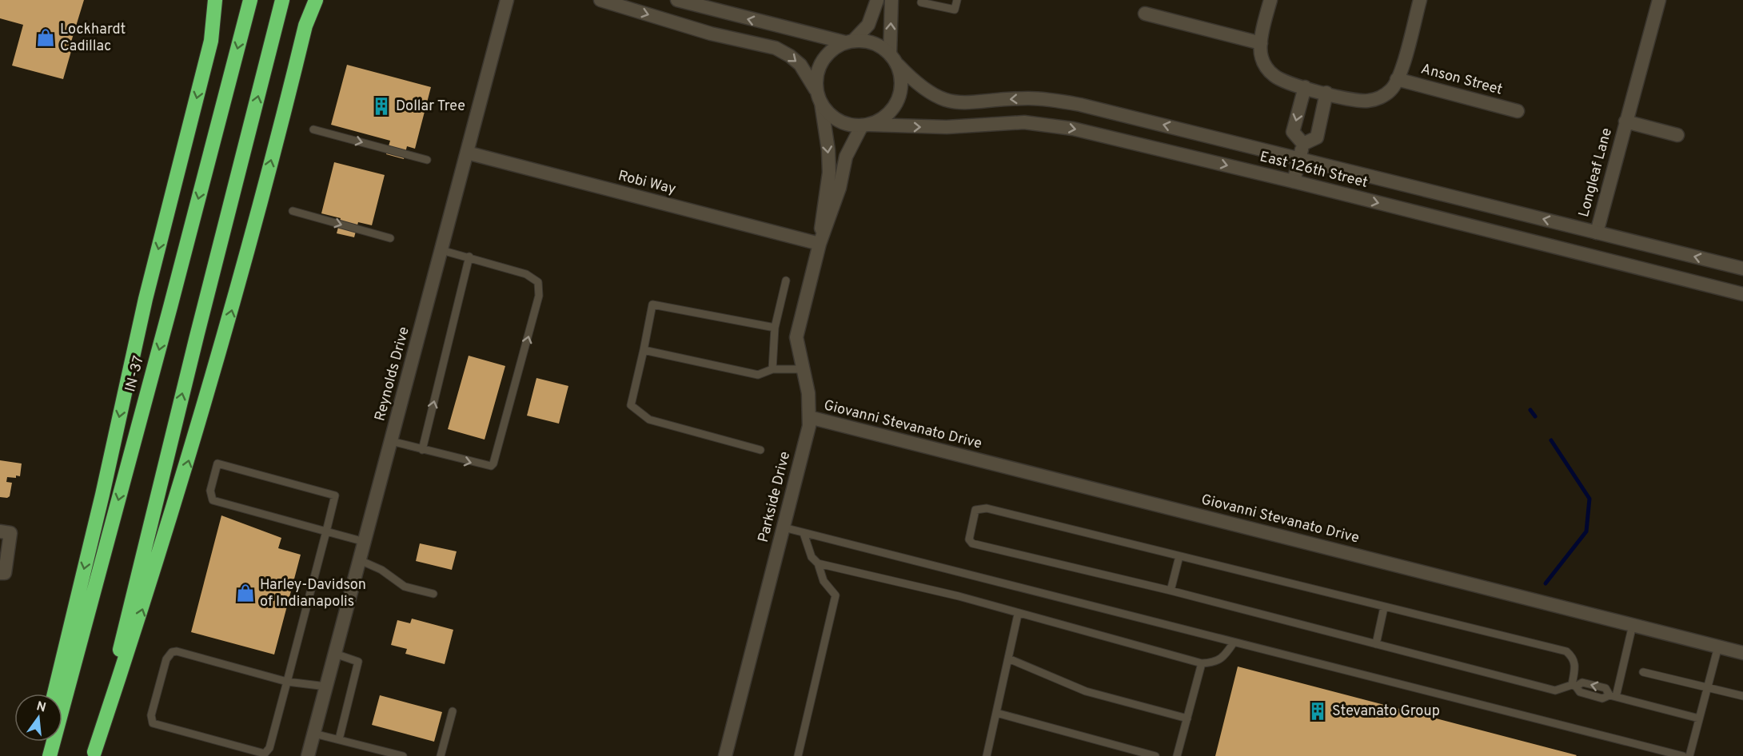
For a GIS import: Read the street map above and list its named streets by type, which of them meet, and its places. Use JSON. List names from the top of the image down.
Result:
{
  "streets": {
    "highway": ["IN-37"],
    "street": [
      "Anson Street",
      "East 126th Street",
      "Longleaf Lane",
      "Robi Way",
      "Reynolds Drive",
      "Giovanni Stevanato Drive",
      "Parkside Drive"
    ]
  },
  "crossings": [
    ["East 126th Street", "Longleaf Lane"],
    ["East 126th Street", "Parkside Drive"],
    ["Robi Way", "Reynolds Drive"],
    ["Robi Way", "Parkside Drive"],
    ["Giovanni Stevanato Drive", "Parkside Drive"]
  ],
  "places": {
    "shop": ["Lockhardt Cadillac", "Harley-Davidson of Indianapolis"],
    "building": ["Dollar Tree", "Stevanato Group"]
  },
  "north": "top"
}
